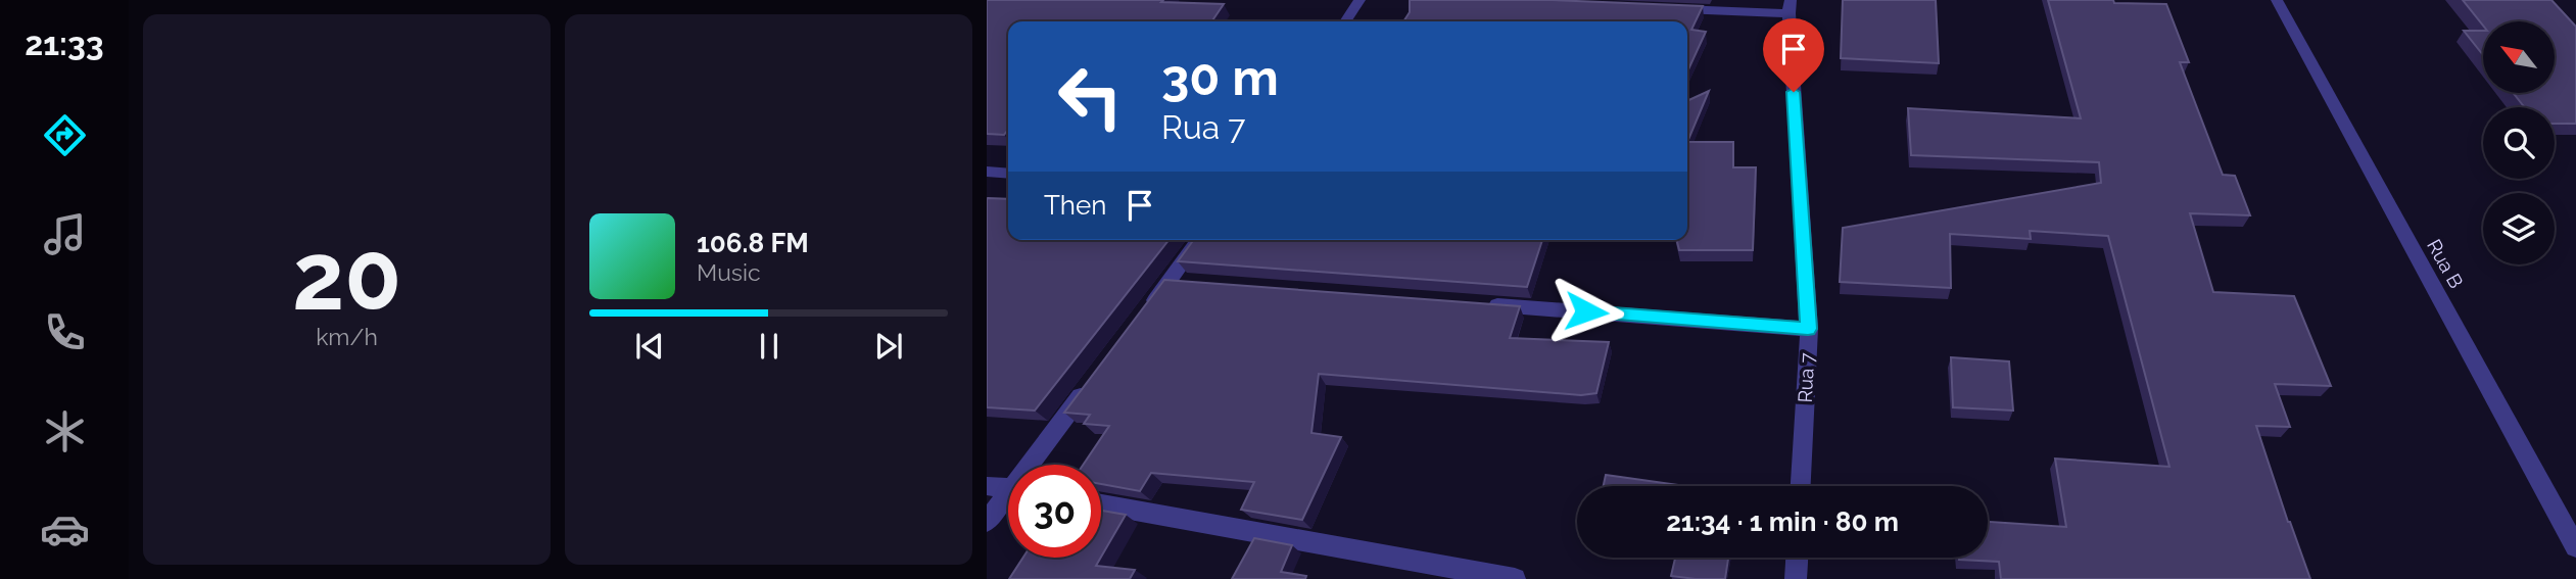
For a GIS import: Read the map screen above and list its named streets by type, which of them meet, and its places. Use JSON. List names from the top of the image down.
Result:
{
  "streets": {
    "street": ["Rua B", "Rua 7"]
  },
  "north": "top left",
  "page": {
    "tabs": "21:33",
    "tile": ["20", "km/h"],
    "turn": ["30 m", "Rua 7"],
    "then": "Then",
    "song": ["106.8 FM", "Music"],
    "limit": "30",
    "trip": "21:34 · 1 min · 80 m"
  }
}
